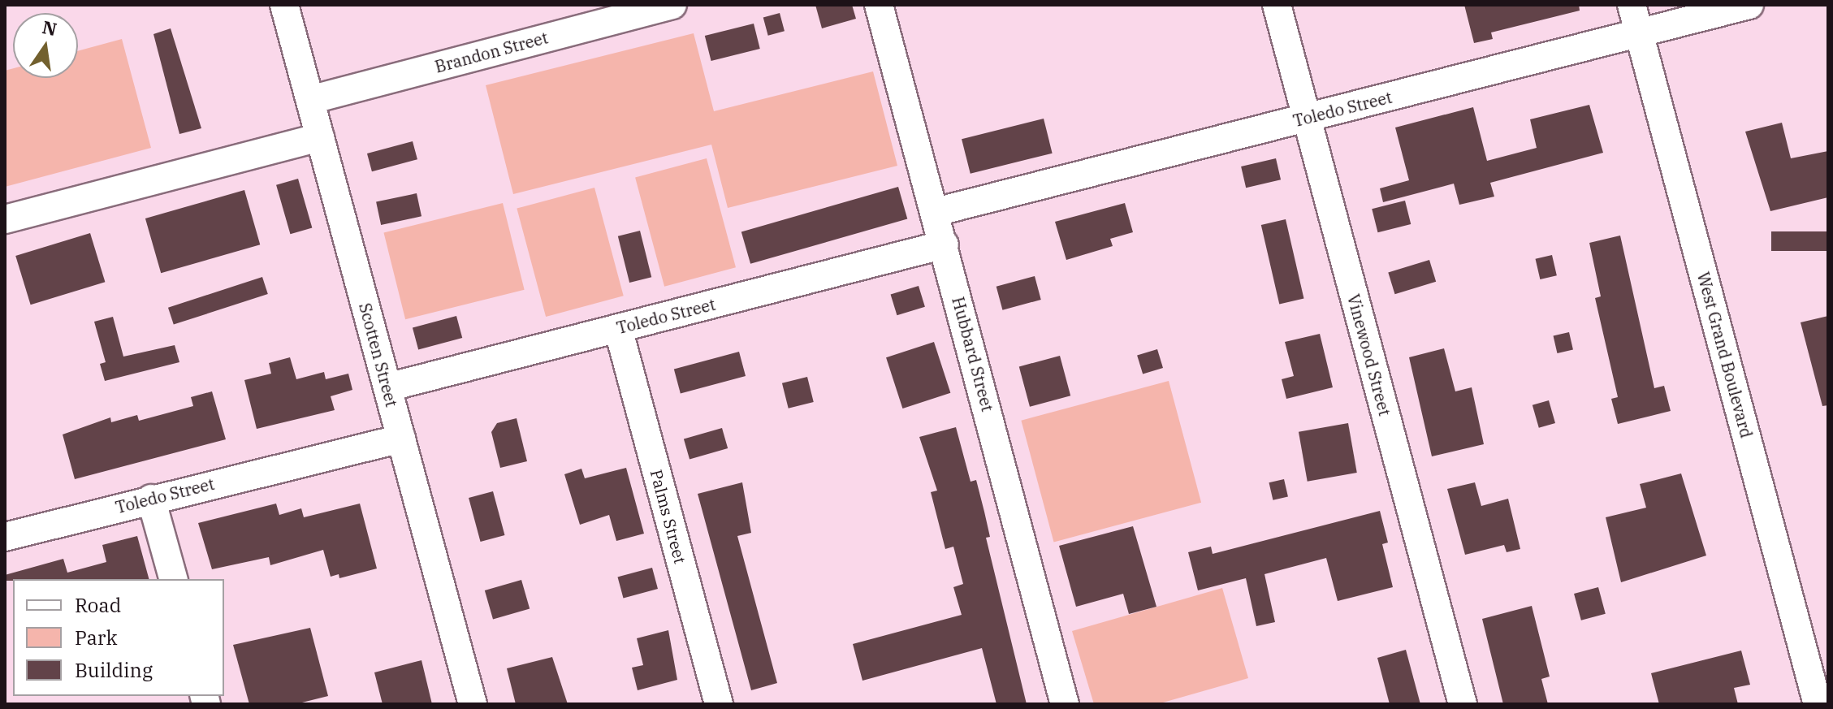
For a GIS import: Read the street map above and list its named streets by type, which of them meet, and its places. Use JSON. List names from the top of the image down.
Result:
{
  "streets": {
    "street": [
      "Brandon Street",
      "Toledo Street",
      "Hubbard Street",
      "Scotten Street",
      "Vinewood Street",
      "West Grand Boulevard",
      "Palms Street"
    ]
  },
  "crossings": [
    ["Brandon Street", "Scotten Street"],
    ["Toledo Street", "Hubbard Street"],
    ["Toledo Street", "Scotten Street"],
    ["Toledo Street", "Vinewood Street"],
    ["Toledo Street", "West Grand Boulevard"],
    ["Toledo Street", "Palms Street"]
  ],
  "legend": ["Road", "Park", "Building"],
  "north": "top"
}
